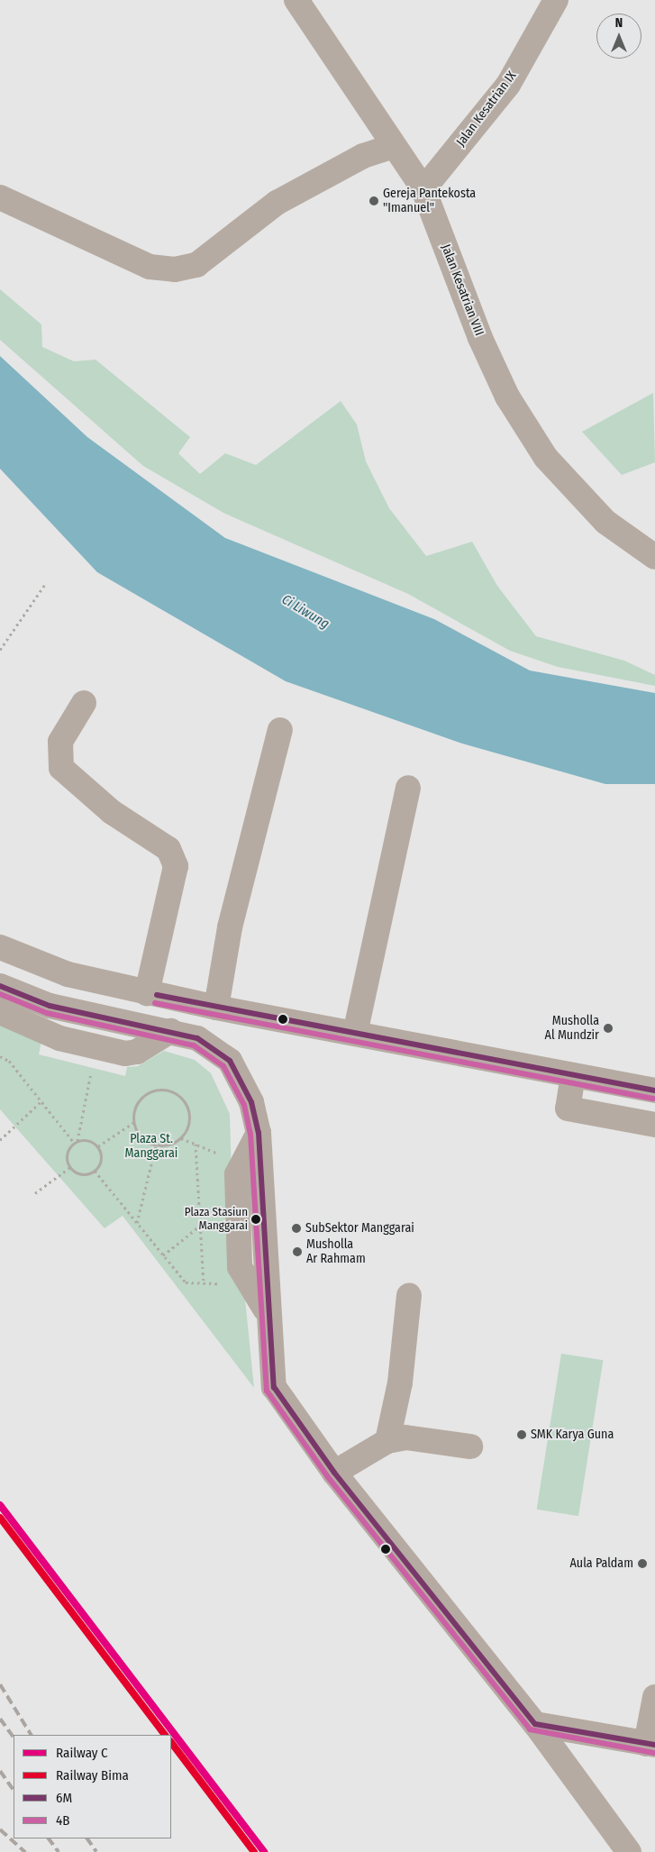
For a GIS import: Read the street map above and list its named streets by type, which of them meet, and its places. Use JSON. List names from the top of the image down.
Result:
{
  "streets": {
    "street": ["Jalan Kesatrian IX", "Jalan Kesatrian VIII"]
  },
  "crossings": [
    ["Jalan Kesatrian IX", "Jalan Kesatrian VIII"]
  ],
  "water": ["Ci Liwung"],
  "parks": ["Plaza St. Manggarai"],
  "places": [
    "Gereja Pantekosta \"Imanuel\"",
    "Musholla Al Mundzir",
    "Plaza Stasiun Manggarai",
    "SubSektor Manggarai",
    "Musholla Ar Rahmam",
    "SMK Karya Guna",
    "Aula Paldam"
  ],
  "lines": [
    "transit line 6M",
    "transit line 4B",
    "rail line C",
    "rail line Bima"
  ],
  "legend": [
    "Railway C",
    "Railway Bima",
    "6M",
    "4B"
  ],
  "north": "top"
}
